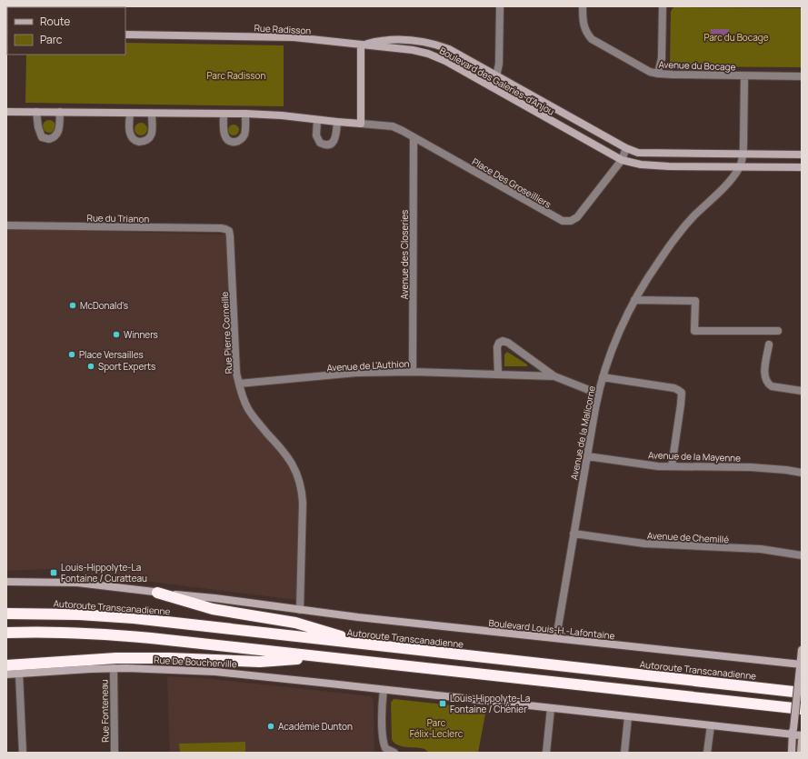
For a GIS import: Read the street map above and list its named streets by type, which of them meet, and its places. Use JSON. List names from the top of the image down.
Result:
{
  "streets": {
    "highway": ["Autoroute Transcanadienne"],
    "street": [
      "Rue Radisson",
      "Avenue du Bocage",
      "Boulevard des Galeries-d'Anjou",
      "Place Des Groseilliers",
      "Rue du Trianon",
      "Avenue des Closeries",
      "Rue Pierre Corneille",
      "Avenue de L'Authion",
      "Avenue de la Malicorne",
      "Avenue de la Mayenne",
      "Avenue de Chemillé",
      "Boulevard Louis-H.-Lafontaine",
      "Rue De Boucherville",
      "Rue Fonteneau"
    ]
  },
  "crossings": [
    ["Rue Radisson", "Boulevard des Galeries-d'Anjou"],
    ["Avenue du Bocage", "Avenue de la Malicorne"],
    ["Boulevard des Galeries-d'Anjou", "Place Des Groseilliers"],
    ["Boulevard des Galeries-d'Anjou", "Avenue de la Malicorne"],
    ["Place Des Groseilliers", "Avenue des Closeries"],
    ["Rue du Trianon", "Rue Pierre Corneille"],
    ["Avenue des Closeries", "Avenue de L'Authion"],
    ["Rue Pierre Corneille", "Avenue de L'Authion"],
    ["Rue Pierre Corneille", "Boulevard Louis-H.-Lafontaine"],
    ["Avenue de L'Authion", "Avenue de la Malicorne"],
    ["Avenue de la Malicorne", "Avenue de la Mayenne"],
    ["Avenue de la Malicorne", "Avenue de Chemillé"],
    ["Avenue de la Malicorne", "Boulevard Louis-H.-Lafontaine"],
    ["Rue De Boucherville", "Rue Fonteneau"]
  ],
  "parks": ["Parc du Bocage", "Parc Radisson", "Parc Félix-Leclerc"],
  "places": {
    "other": [
      "McDonald's",
      "Winners",
      "Place Versailles",
      "Sport Experts",
      "Académie Dunton"
    ],
    "transit": ["Louis-Hippolyte-La Fontaine / Curatteau", "Louis-Hippolyte-La Fontaine / Chénier"]
  },
  "legend": ["Route", "Parc"]
}
